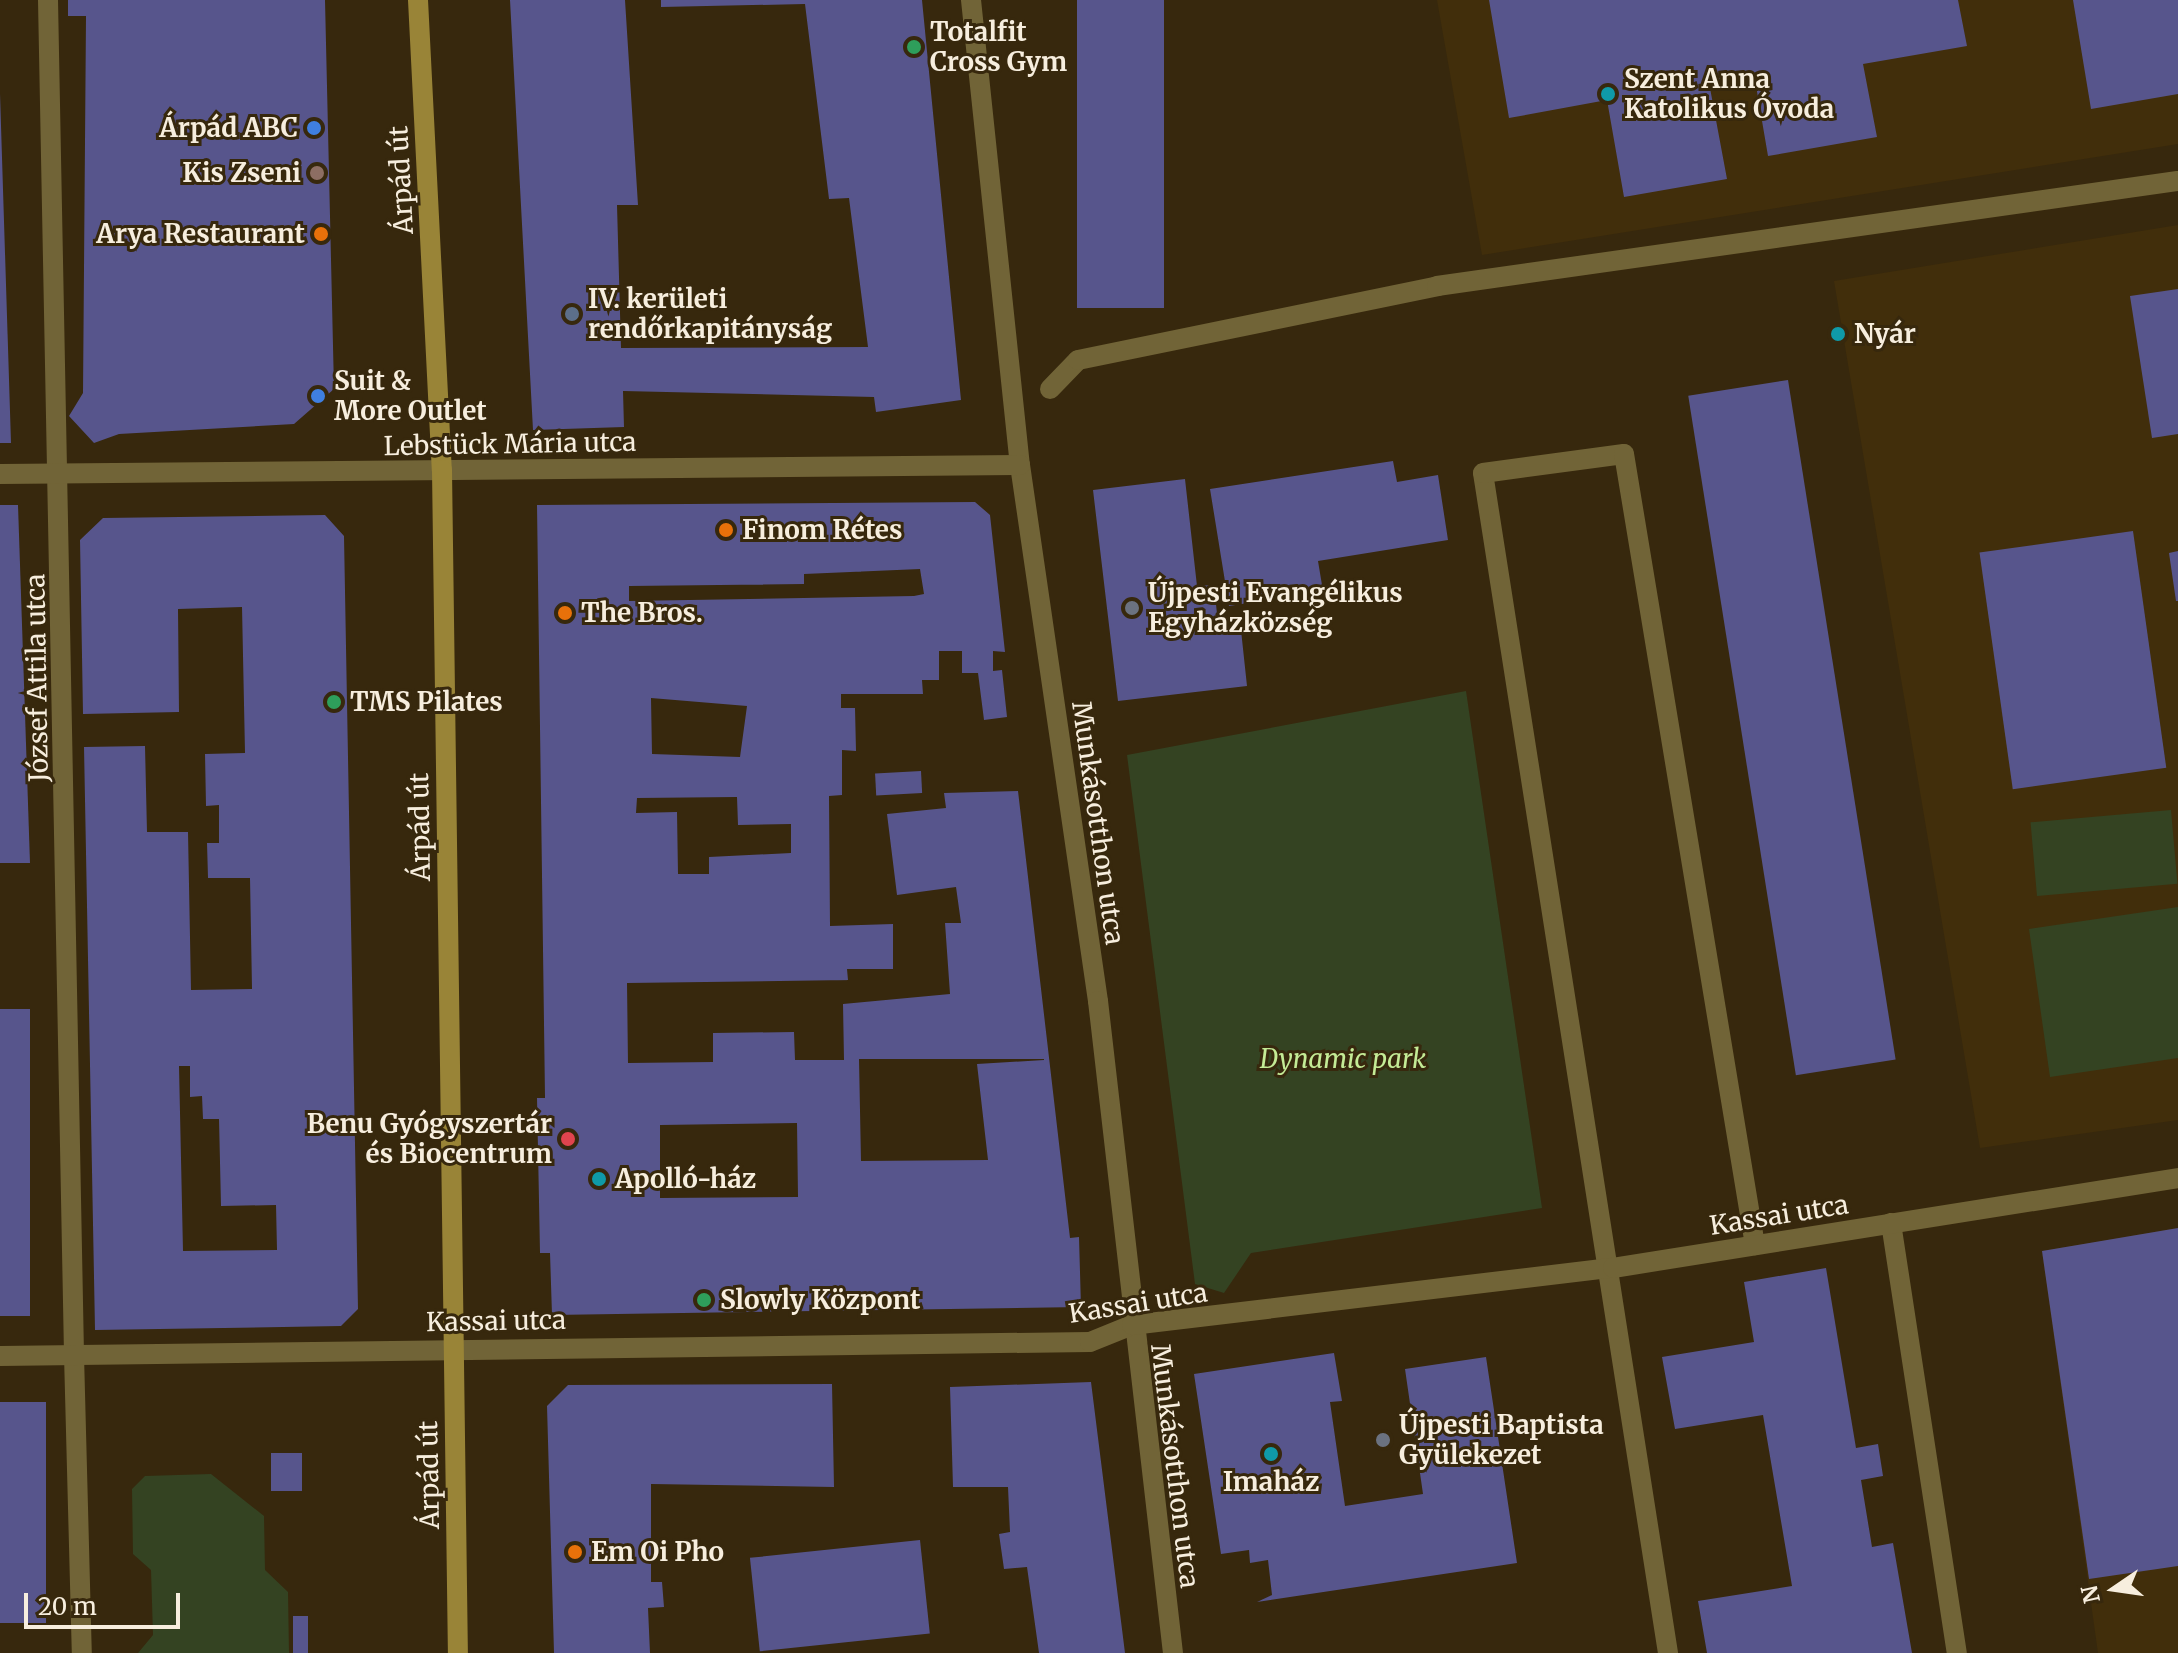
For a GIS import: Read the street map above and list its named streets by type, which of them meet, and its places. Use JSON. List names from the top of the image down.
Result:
{
  "streets": {
    "main road": ["Árpád út"],
    "street": [
      "Lebstück Mária utca",
      "József Attila utca",
      "Munkásotthon utca",
      "Kassai utca"
    ]
  },
  "crossings": [
    ["Árpád út", "Lebstück Mária utca"],
    ["Árpád út", "Kassai utca"],
    ["Lebstück Mária utca", "József Attila utca"],
    ["Lebstück Mária utca", "Munkásotthon utca"],
    ["József Attila utca", "Kassai utca"],
    ["Munkásotthon utca", "Kassai utca"]
  ],
  "parks": ["Dynamic park"],
  "places": [
    "Totalfit Cross Gym",
    "Szent Anna Katolikus Óvoda",
    "Árpád ABC",
    "Kis Zseni",
    "Arya Restaurant",
    "IV. kerületi rendőrkapitányság",
    "Nyár",
    "Suit & More Outlet",
    "Finom Rétes",
    "Újpesti Evangélikus Egyházközség",
    "The Bros.",
    "TMS Pilates",
    "Benu Gyógyszertár és Biocentrum",
    "Apolló-ház",
    "Slowly Központ",
    "Újpesti Baptista Gyülekezet",
    "Imaház",
    "Em Oi Pho"
  ],
  "scale_bar": "20 m",
  "north": "left"
}
